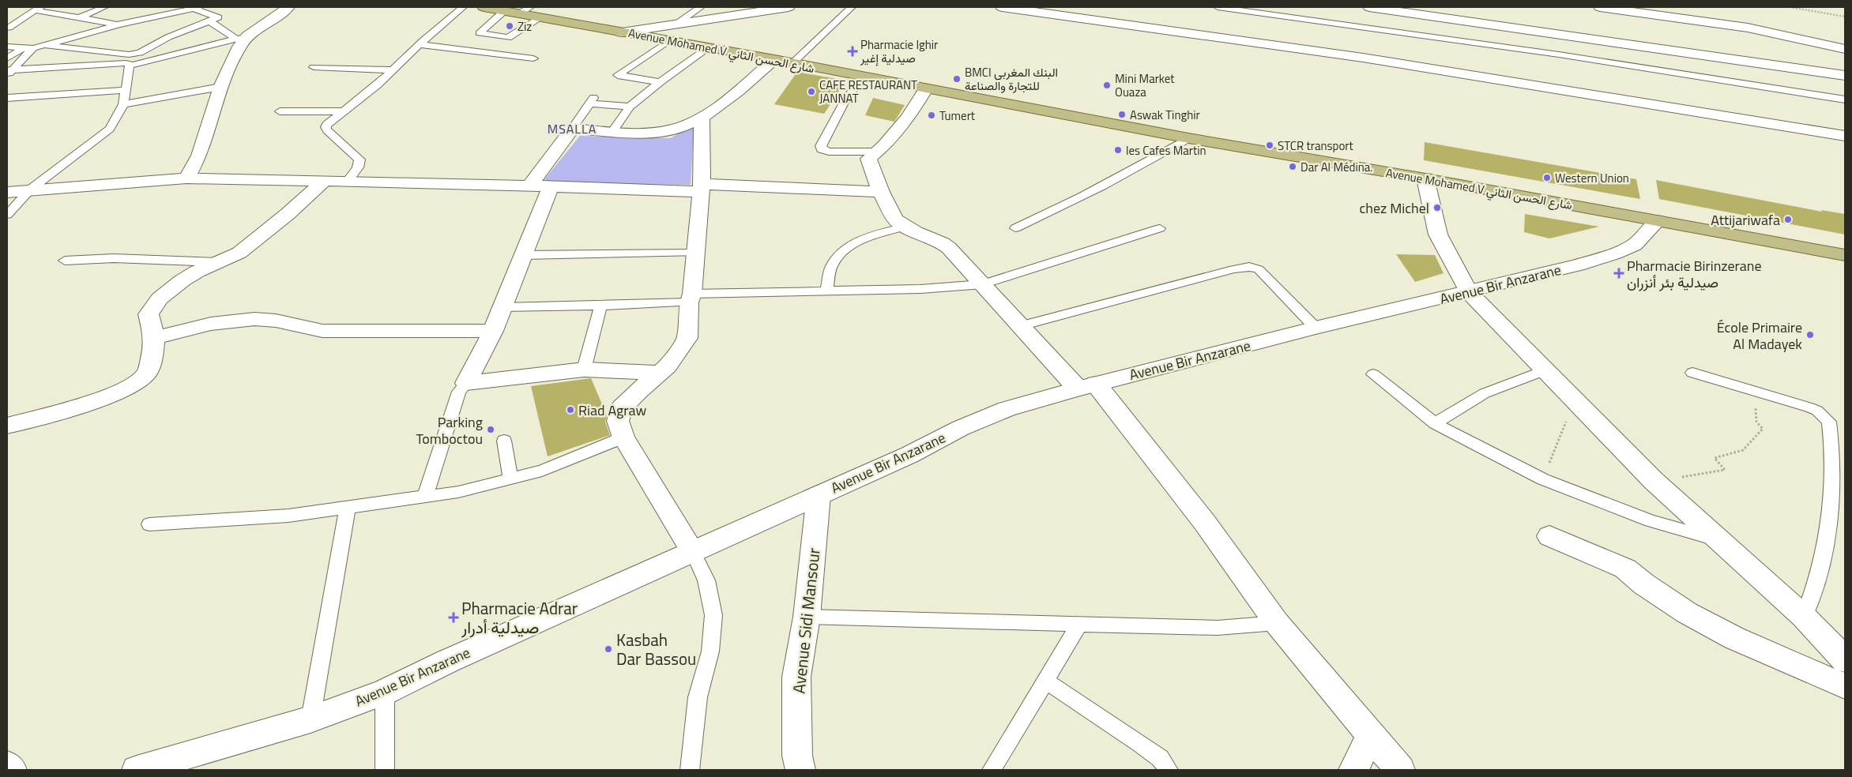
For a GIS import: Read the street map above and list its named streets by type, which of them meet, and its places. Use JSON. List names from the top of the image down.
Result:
{
  "streets": {
    "main road": ["Avenue Mohamed V شارع الحسن الثاني"],
    "street": ["Avenue Bir Anzarane", "Avenue Sidi Mansour"]
  },
  "crossings": [
    ["Avenue Mohamed V شارع الحسن الثاني", "Avenue Bir Anzarane"],
    ["Avenue Bir Anzarane", "Avenue Sidi Mansour"]
  ],
  "districts": ["MSALLA"],
  "places": {
    "other": [
      "Ziz",
      "BMCI البنك المغربي للتجارة والصناعة",
      "Mini Market Ouaza",
      "CAFE RESTAURANT JANNAT",
      "Aswak Tinghir",
      "Tumert",
      "STCR transport",
      "les Cafes Martin",
      "Dar Al Médina.",
      "Western Union",
      "chez Michel",
      "Attijariwafa",
      "École Primaire Al Madayek",
      "Riad Agraw",
      "Parking Tomboctou",
      "Kasbah Dar Bassou"
    ],
    "health": ["Pharmacie Ighir صيدلية إغير", "Pharmacie Birinzerane صيدلية بئر أنزران", "Pharmacie Adrar صيدلية أدرار"]
  }
}
